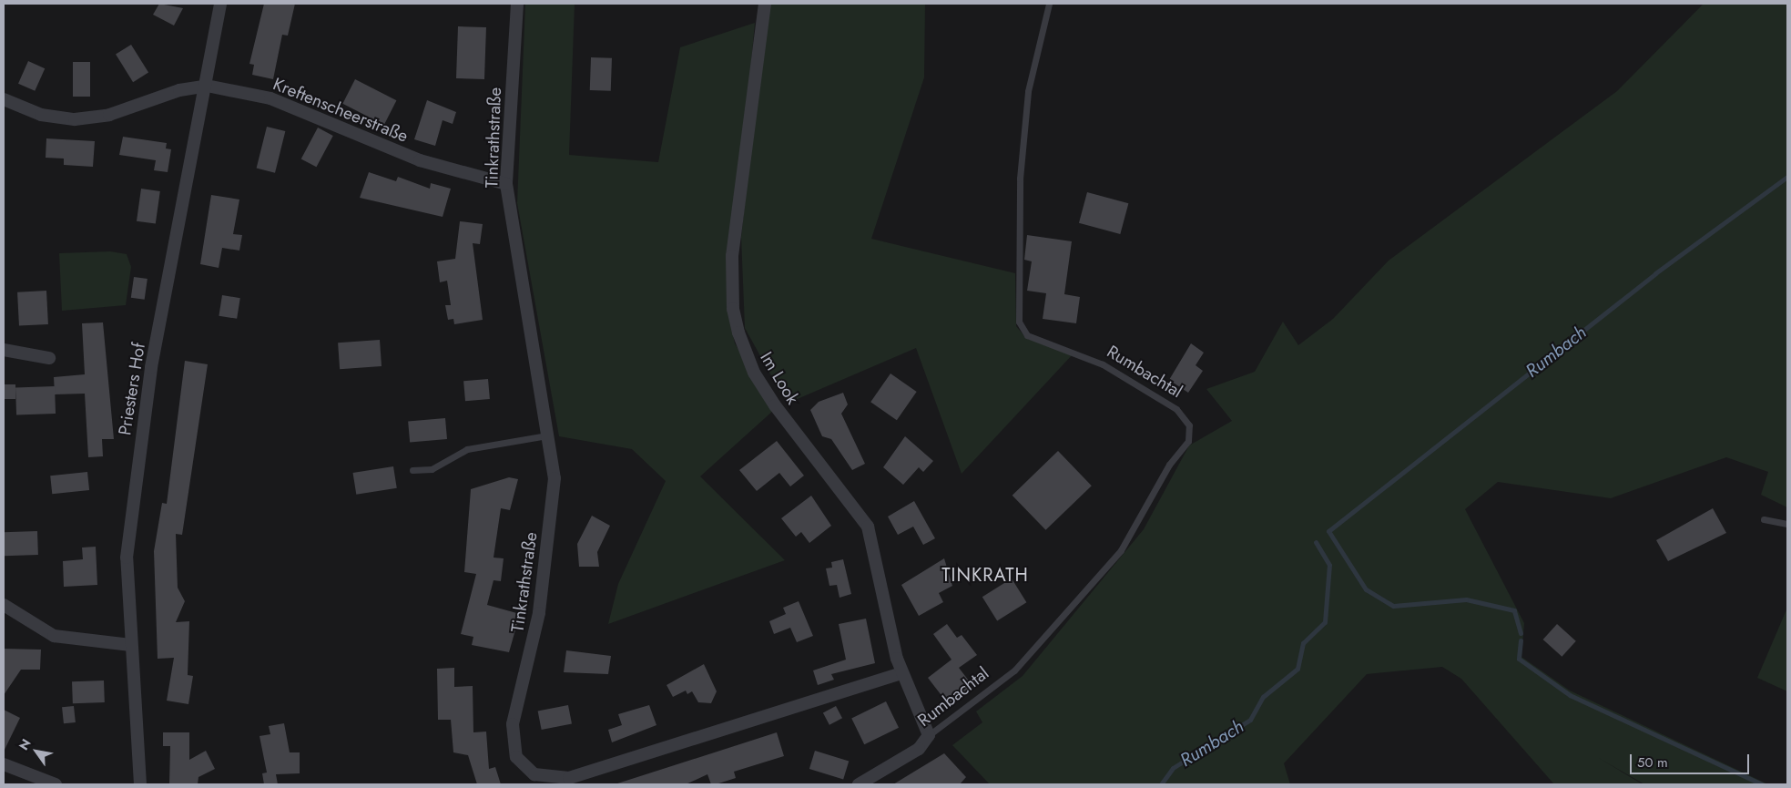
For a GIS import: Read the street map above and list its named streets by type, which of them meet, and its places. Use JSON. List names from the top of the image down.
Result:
{
  "streets": {
    "street": [
      "Kreftenscheerstraße",
      "Tinkrathstraße",
      "Rumbachtal",
      "Im Look",
      "Priesters Hof"
    ]
  },
  "crossings": [
    ["Kreftenscheerstraße", "Tinkrathstraße"],
    ["Kreftenscheerstraße", "Priesters Hof"],
    ["Tinkrathstraße", "Im Look"],
    ["Rumbachtal", "Im Look"]
  ],
  "districts": ["TINKRATH"],
  "water": ["Rumbach"],
  "scale_bar": "50 m",
  "north": "top left"
}
